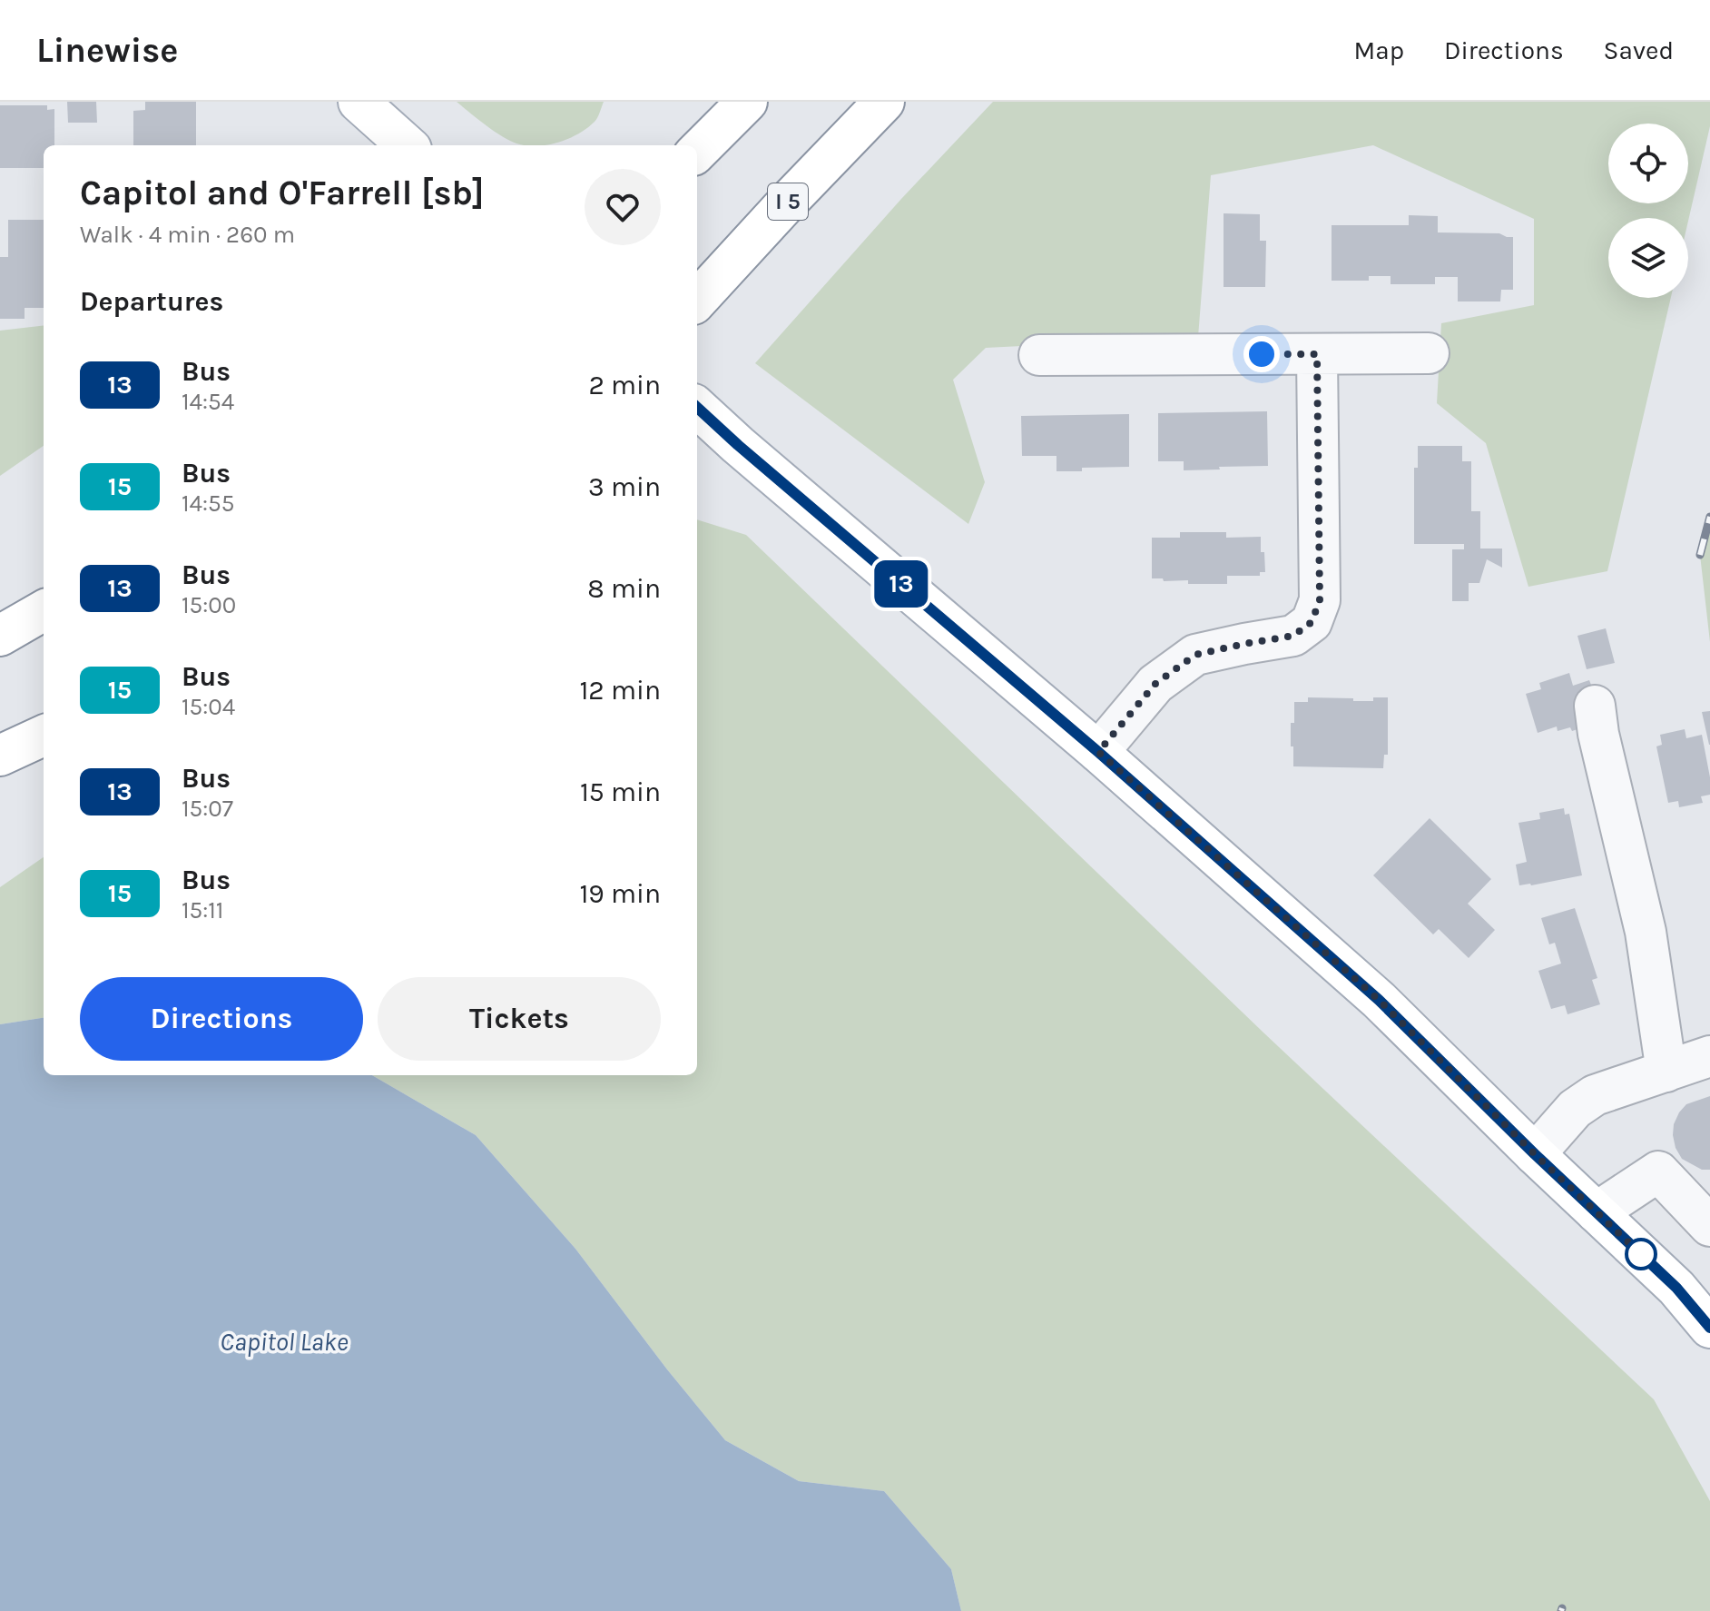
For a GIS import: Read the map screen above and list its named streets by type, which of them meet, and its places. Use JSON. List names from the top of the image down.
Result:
{
  "streets": {
    "main road": ["I 5"]
  },
  "water": ["Capitol Lake"],
  "lines": ["bus line 13"],
  "page": {
    "header": "Linewise",
    "nav": ["Map", "Directions", "Saved"],
    "on_map": "13",
    "heading": [
      ["Capitol and O'Farrell [sb]", "Walk · 4 min · 260 m"],
      "Departures"
    ],
    "list": [
      {
        "mark": "13",
        "name": "Bus",
        "note": "14:54",
        "value": "2 min"
      },
      {
        "mark": "15",
        "name": "Bus",
        "note": "14:55",
        "value": "3 min"
      },
      {
        "mark": "13",
        "name": "Bus",
        "note": "15:00",
        "value": "8 min"
      },
      {
        "mark": "15",
        "name": "Bus",
        "note": "15:04",
        "value": "12 min"
      },
      {
        "mark": "13",
        "name": "Bus",
        "note": "15:07",
        "value": "15 min"
      },
      {
        "mark": "15",
        "name": "Bus",
        "note": "15:11",
        "value": "19 min"
      }
    ],
    "buttons": ["Directions", "Tickets"]
  }
}
